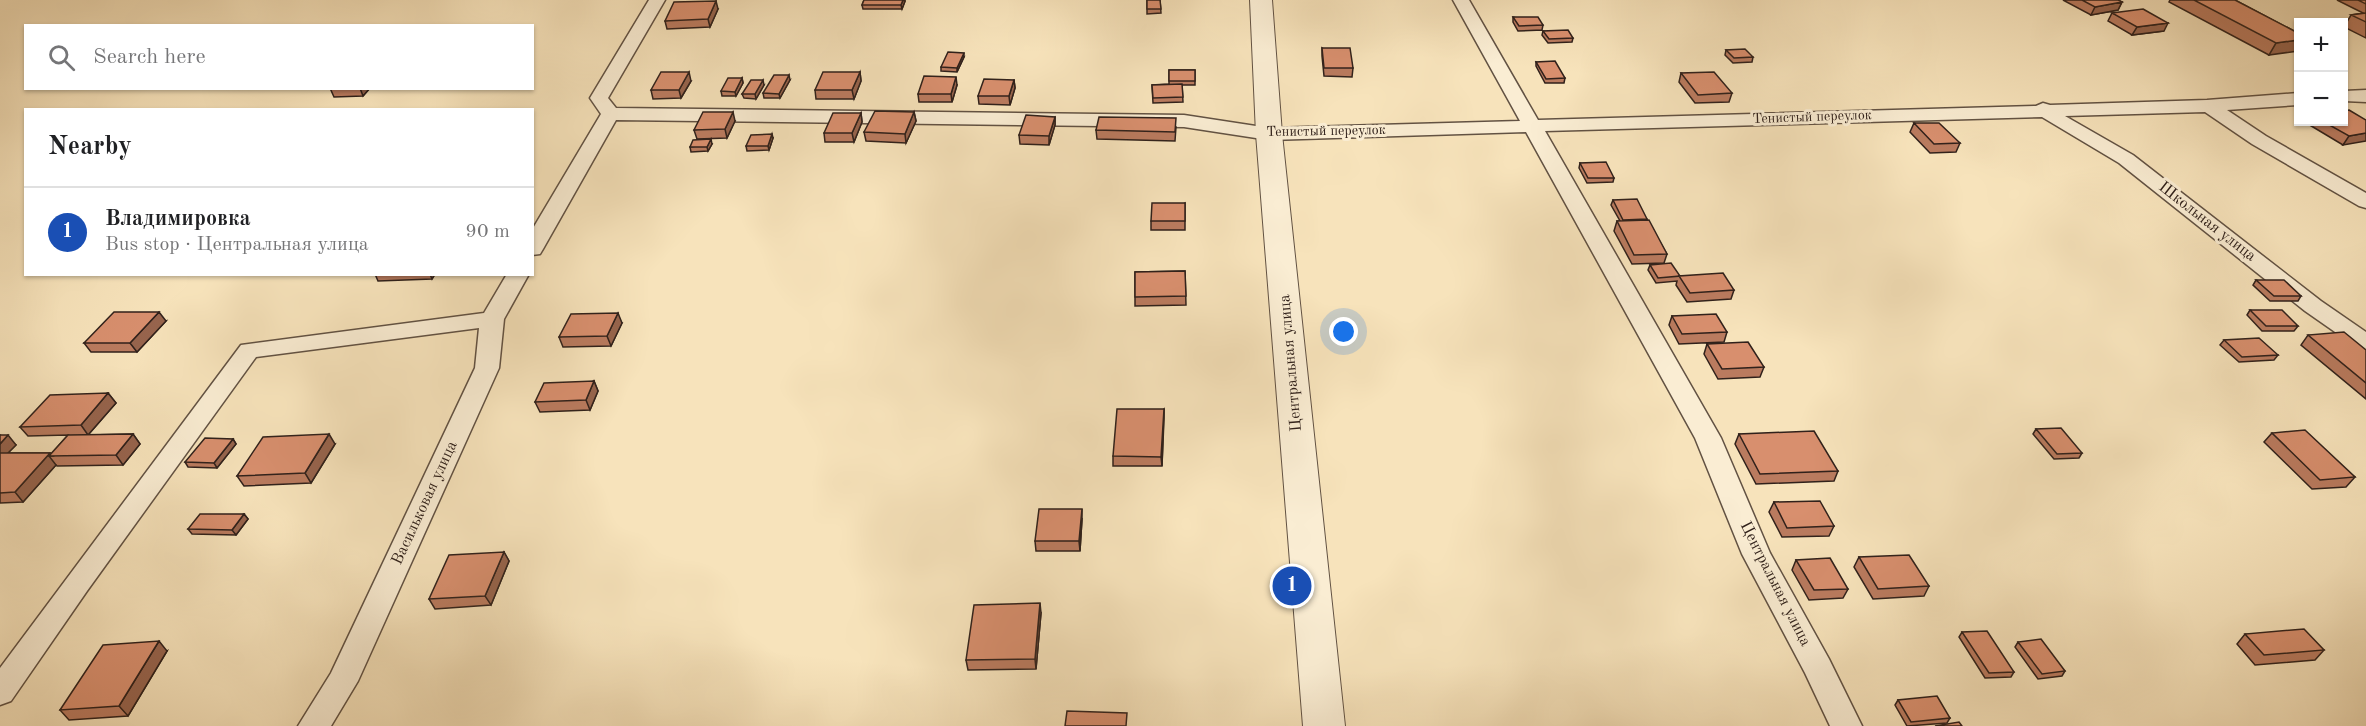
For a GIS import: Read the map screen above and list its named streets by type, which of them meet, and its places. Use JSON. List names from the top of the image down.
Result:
{
  "streets": {
    "street": [
      "Тенистый переулок",
      "Школьная улица",
      "Центральная улица",
      "Васильковая улица"
    ]
  },
  "crossings": [
    ["Тенистый переулок", "Школьная улица"],
    ["Тенистый переулок", "Центральная улица"]
  ],
  "page": {
    "map_buttons": ["+", "−"],
    "search": "Search here",
    "heading": "Nearby",
    "list": [
      {
        "mark": "1",
        "name": "Владимировка",
        "note": "Bus stop · Центральная улица",
        "value": "90 m"
      }
    ],
    "pins": "1"
  }
}
